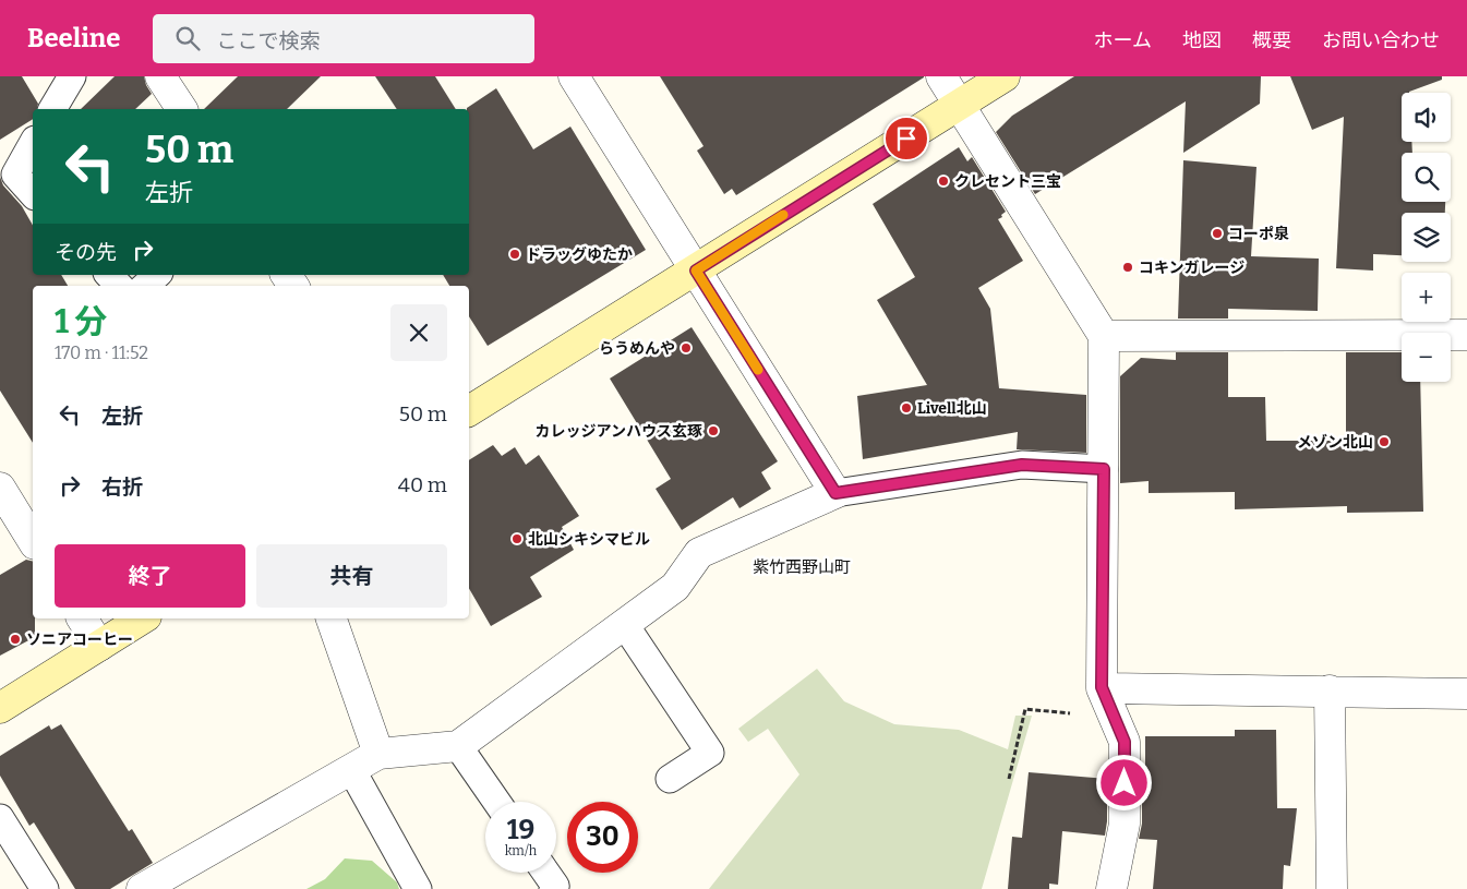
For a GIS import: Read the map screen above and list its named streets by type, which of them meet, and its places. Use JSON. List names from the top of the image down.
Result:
{
  "districts": ["紫竹西野山町"],
  "places": [
    "クレセント三宝",
    "コーポ泉",
    "ドラッグゆたか",
    "コキンガレージ",
    "らうめんや",
    "Livell北山",
    "カレッジアンハウス玄琢",
    "メゾン北山",
    "北山シキシマビル",
    "ソニアコーヒー"
  ],
  "page": {
    "header": "Beeline",
    "search": "ここで検索",
    "nav": [
      "ホーム",
      "地図",
      "概要",
      "お問い合わせ"
    ],
    "map_buttons": ["+", "−"],
    "turn": ["50 m", "左折"],
    "then": "その先",
    "heading": ["1 分", "170 m · 11:52"],
    "list": [
      {
        "name": "左折",
        "value": "50 m"
      },
      {
        "name": "右折",
        "value": "40 m"
      }
    ],
    "buttons": ["終了", "共有"],
    "speed": "19 km/h",
    "limit": "30"
  }
}
